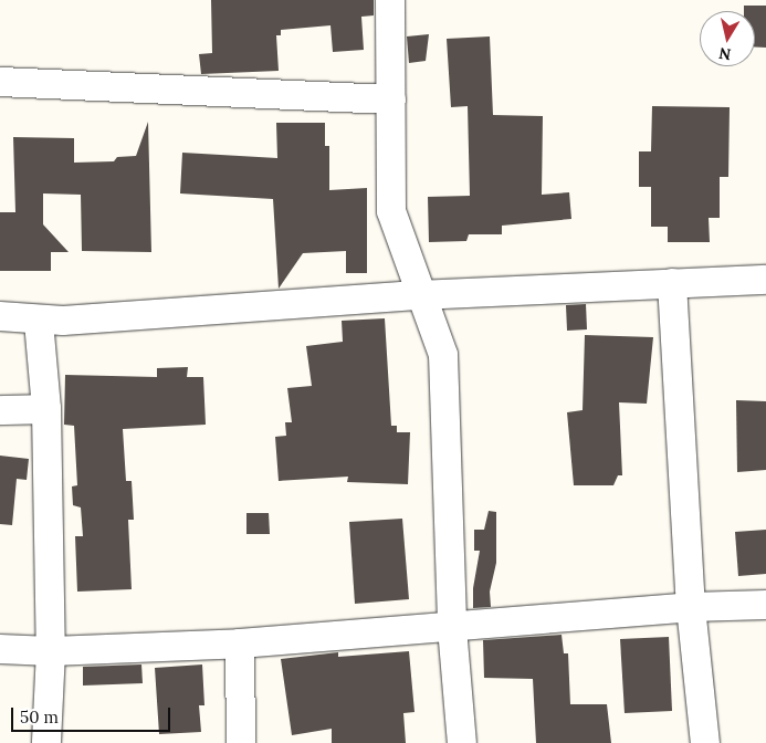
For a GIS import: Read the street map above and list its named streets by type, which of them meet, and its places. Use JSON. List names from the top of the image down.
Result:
{
  "scale_bar": "50 m",
  "north": "bottom"
}
